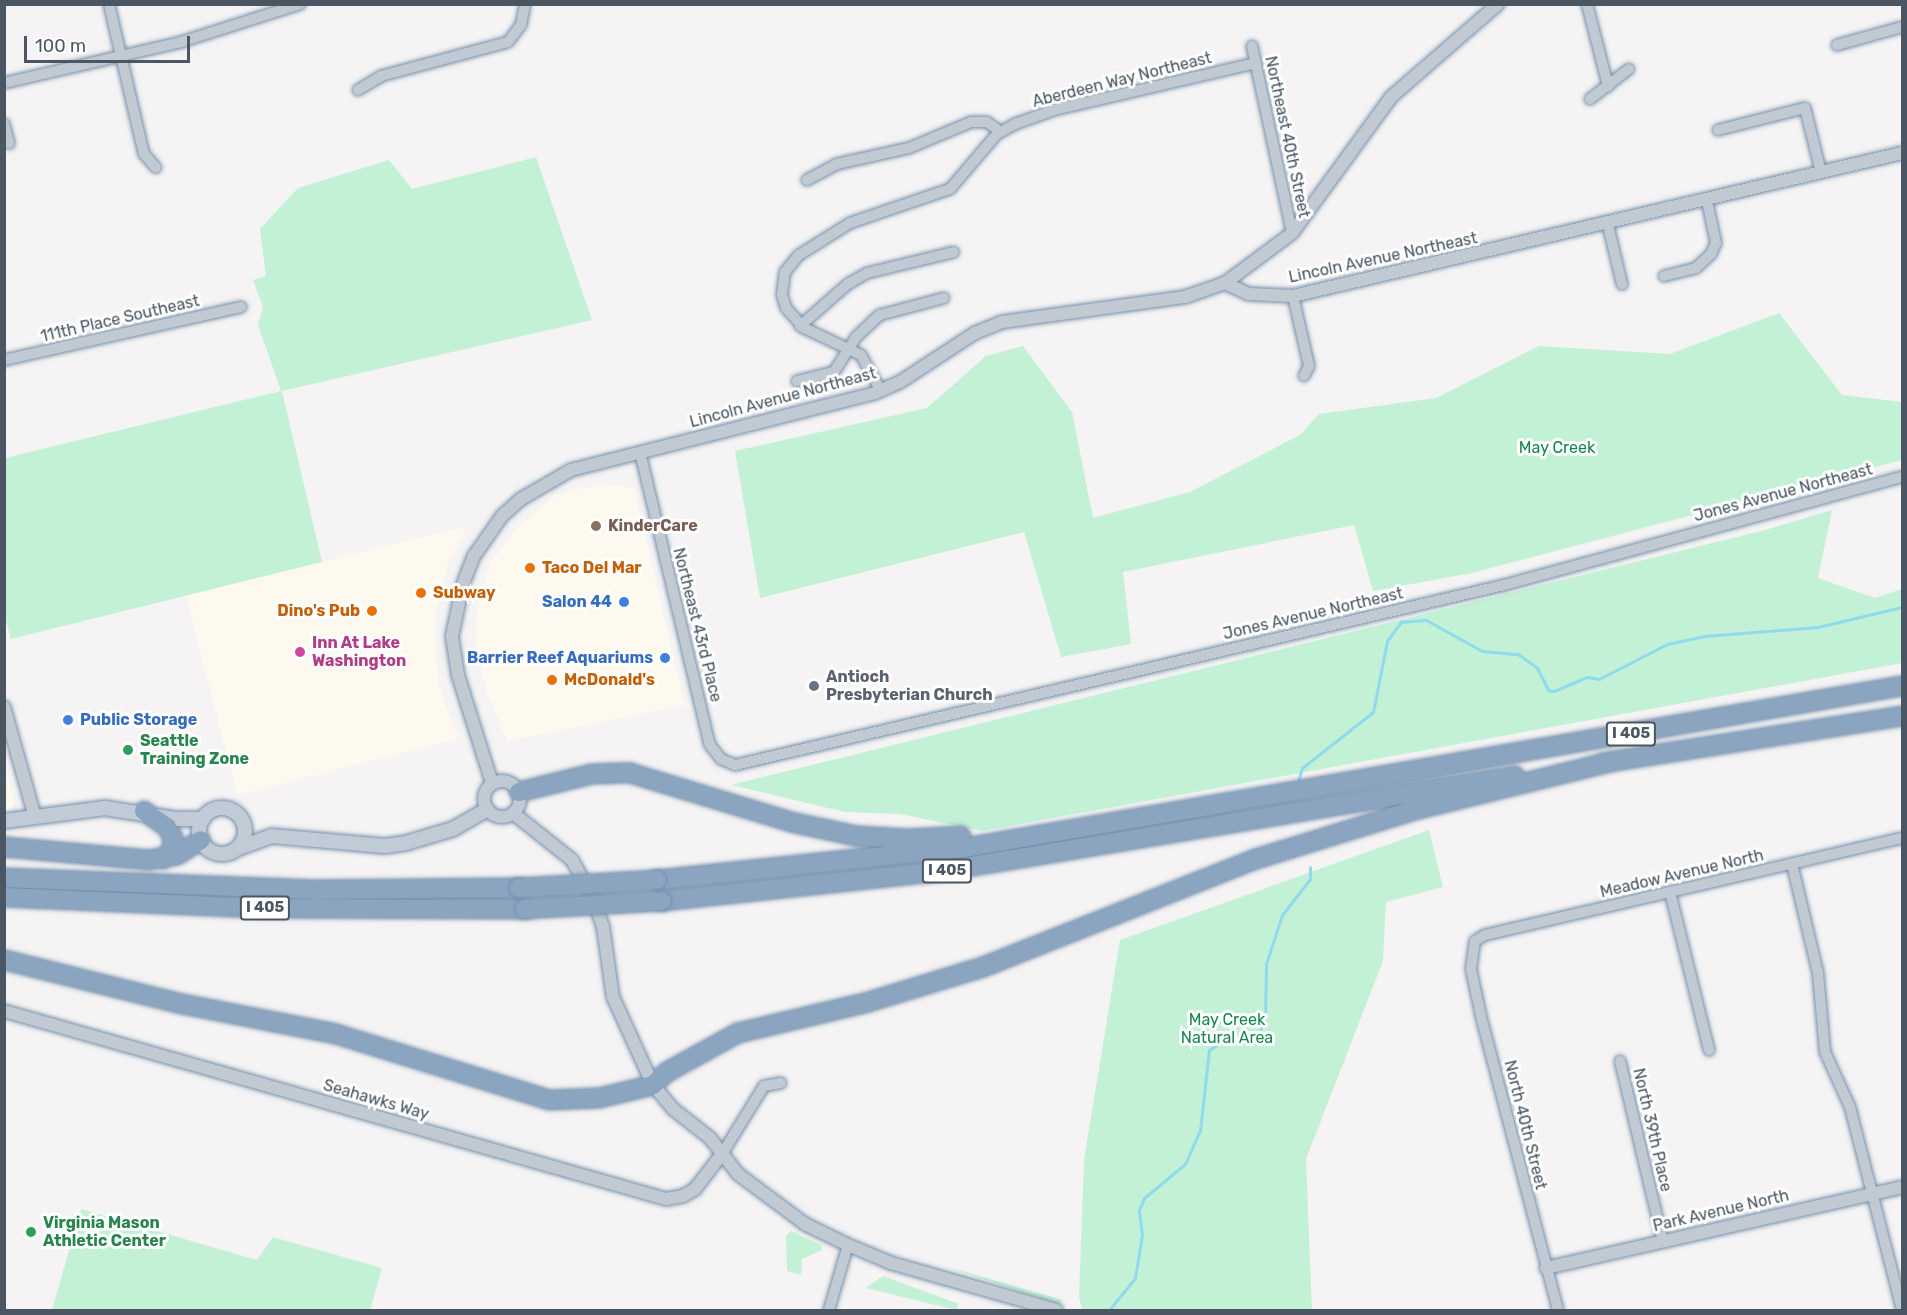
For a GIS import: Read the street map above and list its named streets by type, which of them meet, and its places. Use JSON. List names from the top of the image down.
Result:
{
  "streets": {
    "highway": ["I 405"],
    "street": [
      "Aberdeen Way Northeast",
      "Northeast 40th Street",
      "Lincoln Avenue Northeast",
      "111th Place Southeast",
      "Jones Avenue Northeast",
      "Northeast 43rd Place",
      "Meadow Avenue North",
      "Seahawks Way",
      "North 40th Street",
      "North 39th Place",
      "Park Avenue North"
    ]
  },
  "crossings": [
    ["Aberdeen Way Northeast", "Northeast 40th Street"],
    ["Lincoln Avenue Northeast", "Northeast 43rd Place"],
    ["Jones Avenue Northeast", "Northeast 43rd Place"],
    ["Meadow Avenue North", "North 40th Street"],
    ["North 40th Street", "Park Avenue North"],
    ["North 39th Place", "Park Avenue North"]
  ],
  "parks": ["May Creek", "May Creek Natural Area"],
  "places": [
    "KinderCare",
    "Taco Del Mar",
    "Subway",
    "Salon 44",
    "Dino's Pub",
    "Inn At Lake Washington",
    "Barrier Reef Aquariums",
    "McDonald's",
    "Antioch Presbyterian Church",
    "Public Storage",
    "Seattle Training Zone",
    "Virginia Mason Athletic Center"
  ],
  "scale_bar": "100 m"
}
